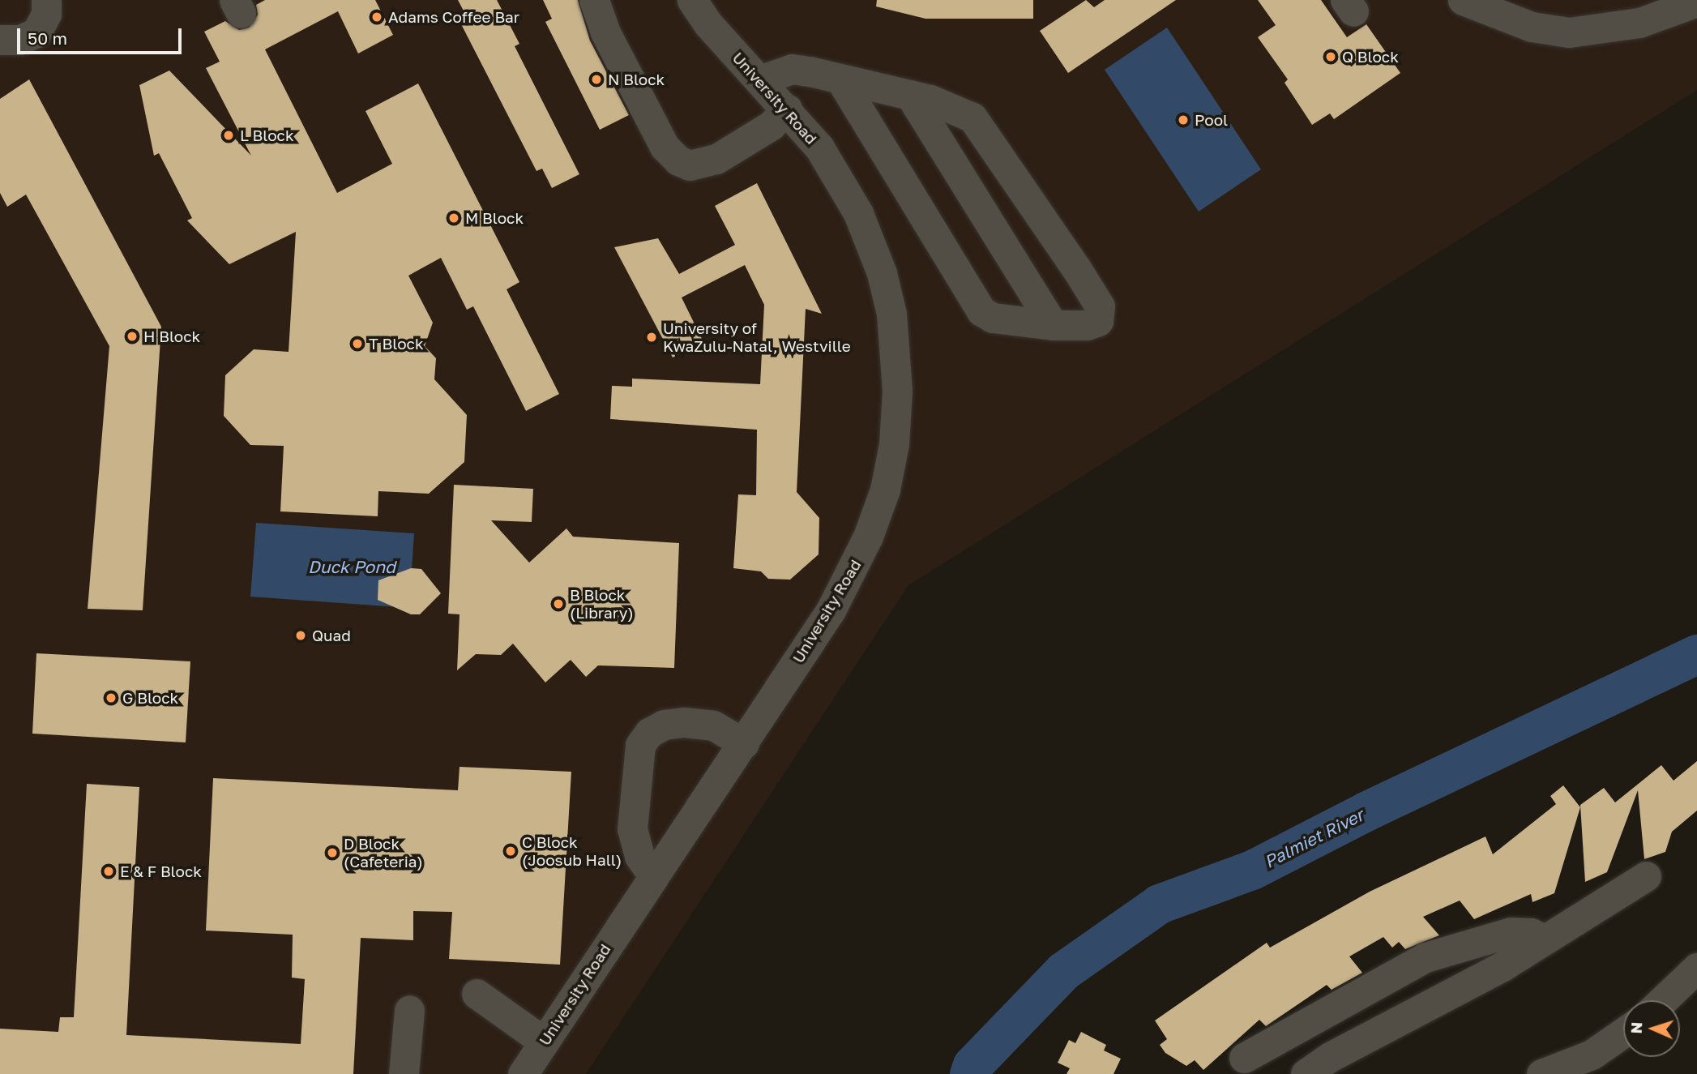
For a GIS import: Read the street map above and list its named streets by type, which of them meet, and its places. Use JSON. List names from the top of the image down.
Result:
{
  "streets": {
    "street": ["University Road"]
  },
  "water": ["Duck Pond", "Palmiet River"],
  "places": [
    "Adams Coffee Bar",
    "Q Block",
    "N Block",
    "Pool",
    "L Block",
    "M Block",
    "H Block",
    "University of KwaZulu-Natal, Westville",
    "T Block",
    "B Block (Library)",
    "Quad",
    "G Block",
    "C Block (Joosub Hall)",
    "D Block (Cafeteria)",
    "E & F Block"
  ],
  "scale_bar": "50 m",
  "north": "left"
}
